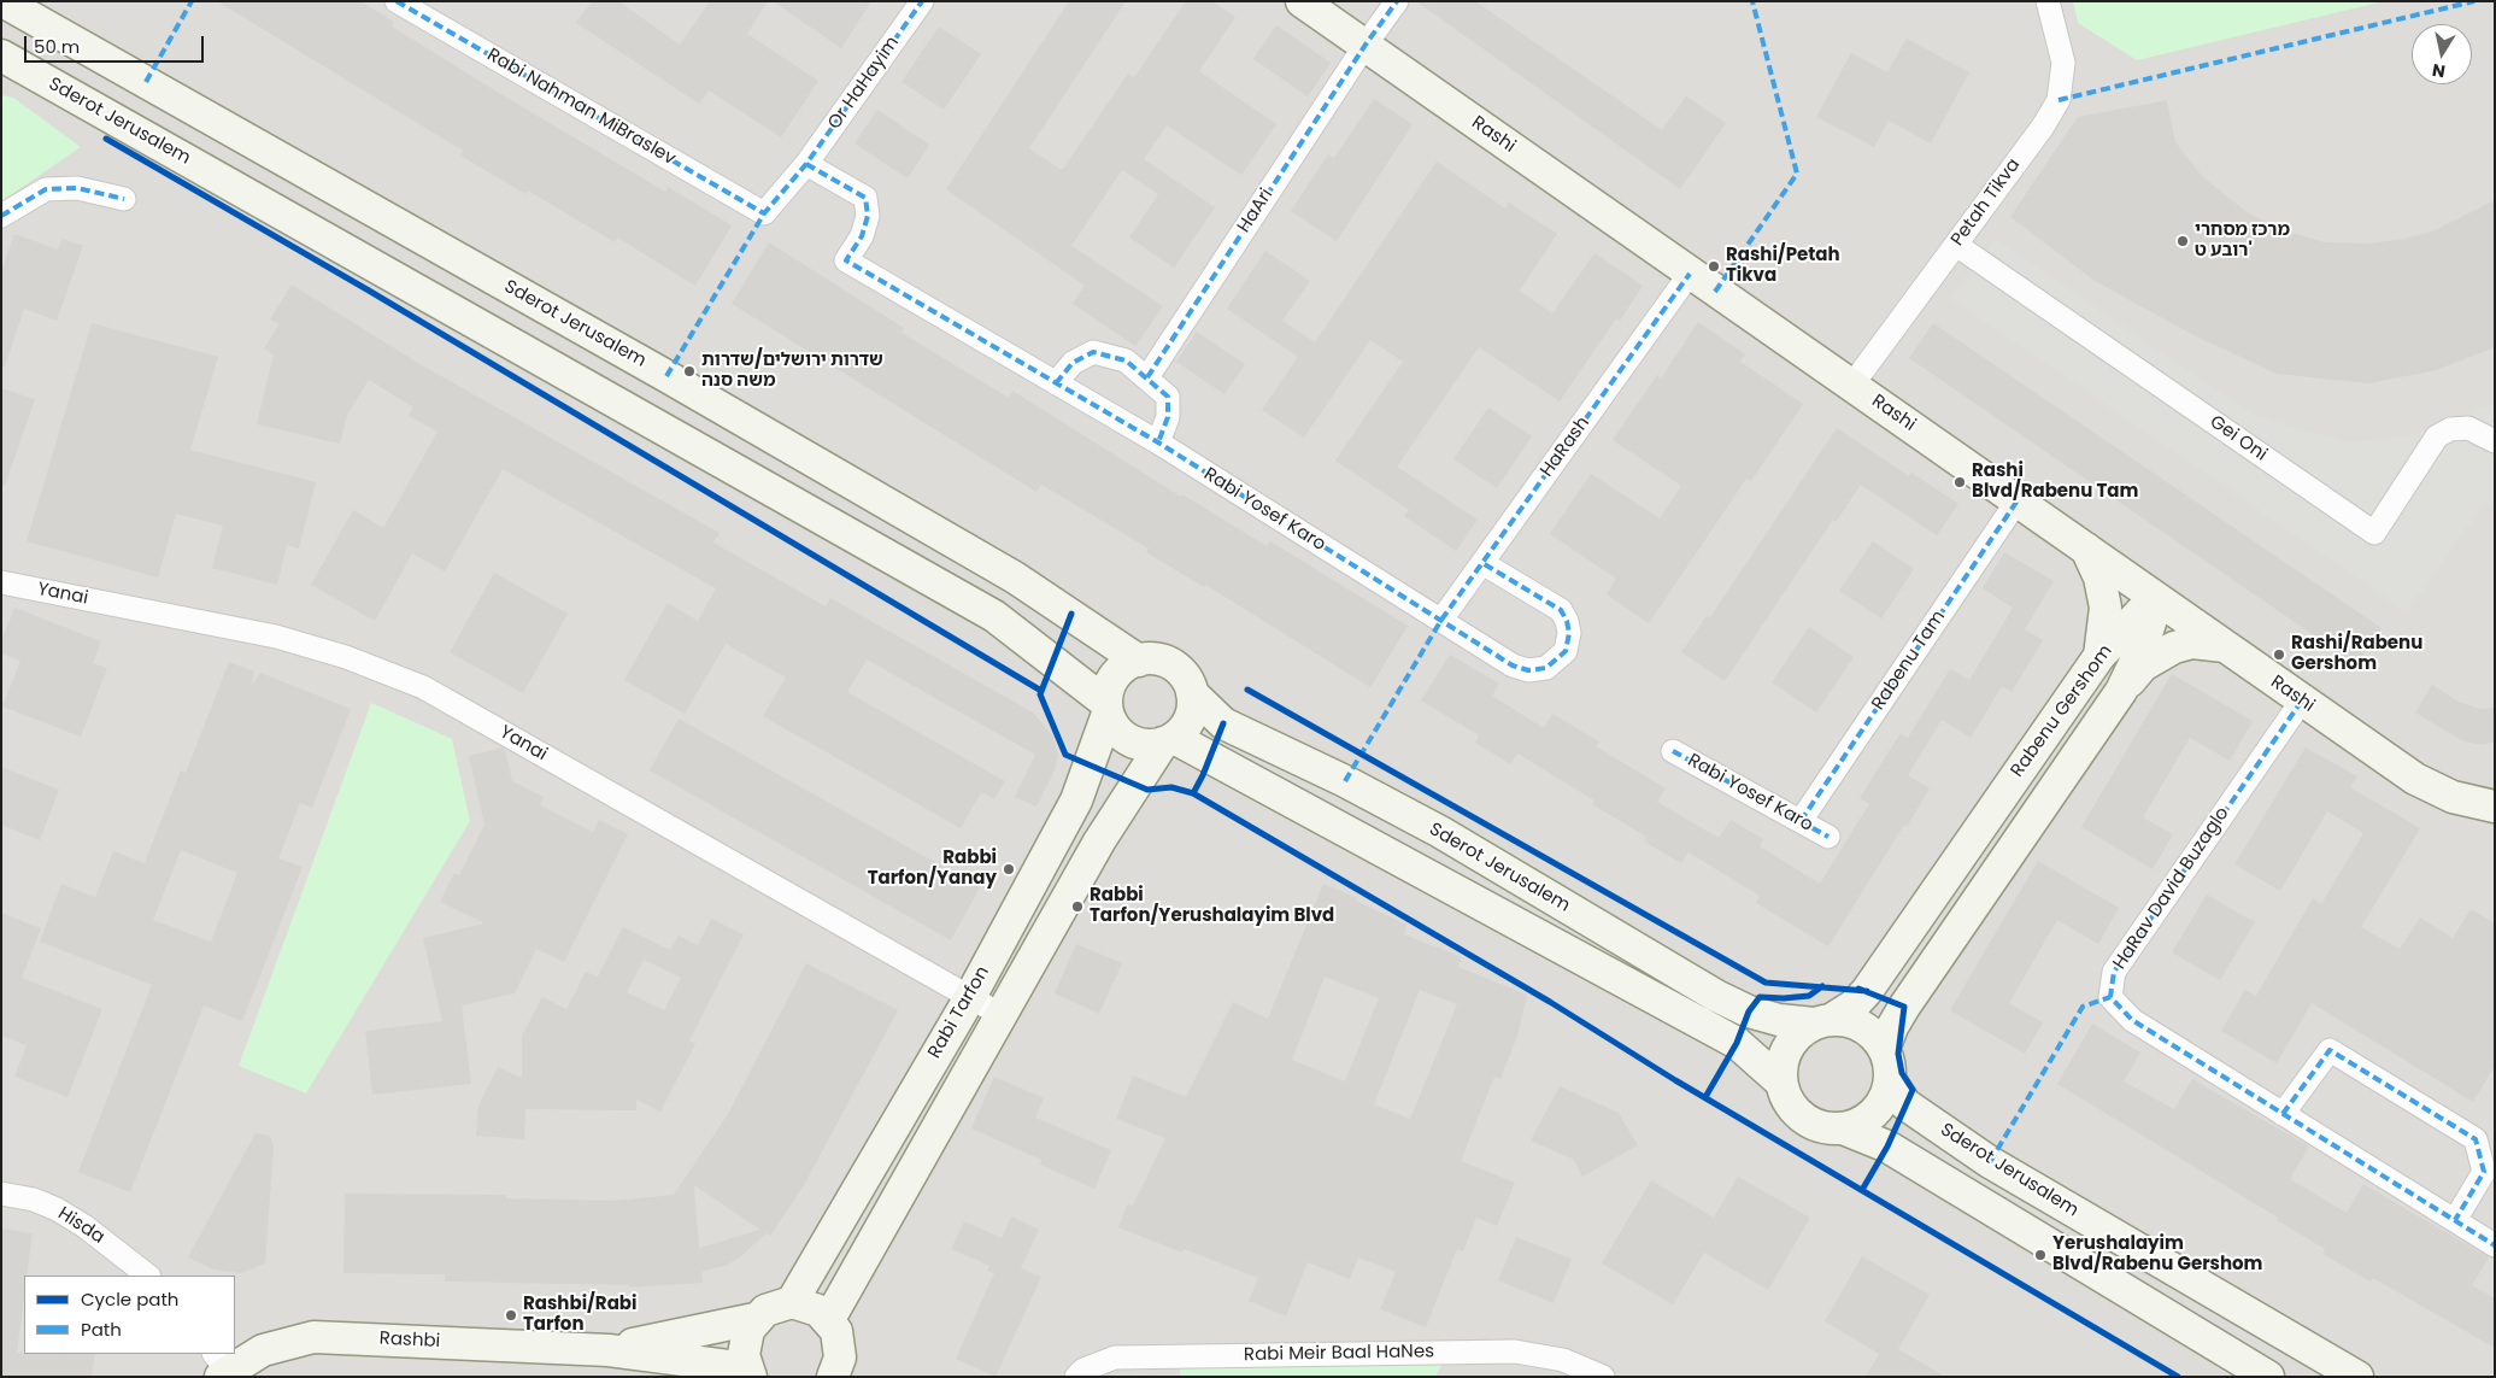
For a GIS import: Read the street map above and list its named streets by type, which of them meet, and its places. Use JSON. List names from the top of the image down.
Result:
{
  "streets": {
    "main road": [
      "Sderot Jerusalem",
      "Rashi",
      "Rabenu Gershom",
      "Rabi Tarfon",
      "Rashbi"
    ],
    "street": [
      "Or HaHayim",
      "Rabi Nahman MiBraslev",
      "Petah Tikva",
      "HaAri",
      "Gei Oni",
      "HaRash",
      "Rabi Yosef Karo",
      "Yanai",
      "Rabenu Tam",
      "HaRav David Buzaglo",
      "Hisda",
      "Rabi Meir Baal HaNes"
    ]
  },
  "crossings": [
    ["Or HaHayim", "Rabi Nahman MiBraslev"],
    ["Or HaHayim", "Rabi Yosef Karo"],
    ["Sderot Jerusalem", "Rabenu Gershom"],
    ["Sderot Jerusalem", "Rabi Tarfon"],
    ["Rashi", "Petah Tikva"],
    ["Rashi", "HaAri"],
    ["Rashi", "HaRash"],
    ["Rashi", "Rabenu Tam"],
    ["Rashi", "Rabenu Gershom"],
    ["Rashi", "HaRav David Buzaglo"],
    ["Petah Tikva", "Gei Oni"],
    ["HaRash", "Rabi Yosef Karo"],
    ["Rabi Yosef Karo", "Rabenu Tam"],
    ["Yanai", "Rabi Tarfon"],
    ["Rabi Tarfon", "Rashbi"]
  ],
  "places": [
    "מרכז מסחרי רובע ט'",
    "Rashi/Petah Tikva",
    "שדרות ירושלים/שדרות משה סנה",
    "Rashi Blvd/Rabenu Tam",
    "Rashi/Rabenu Gershom",
    "Rabbi Tarfon/Yanay",
    "Rabbi Tarfon/Yerushalayim Blvd",
    "Yerushalayim Blvd/Rabenu Gershom",
    "Rashbi/Rabi Tarfon"
  ],
  "legend": ["Cycle path", "Path"],
  "scale_bar": "50 m",
  "north": "bottom"
}
